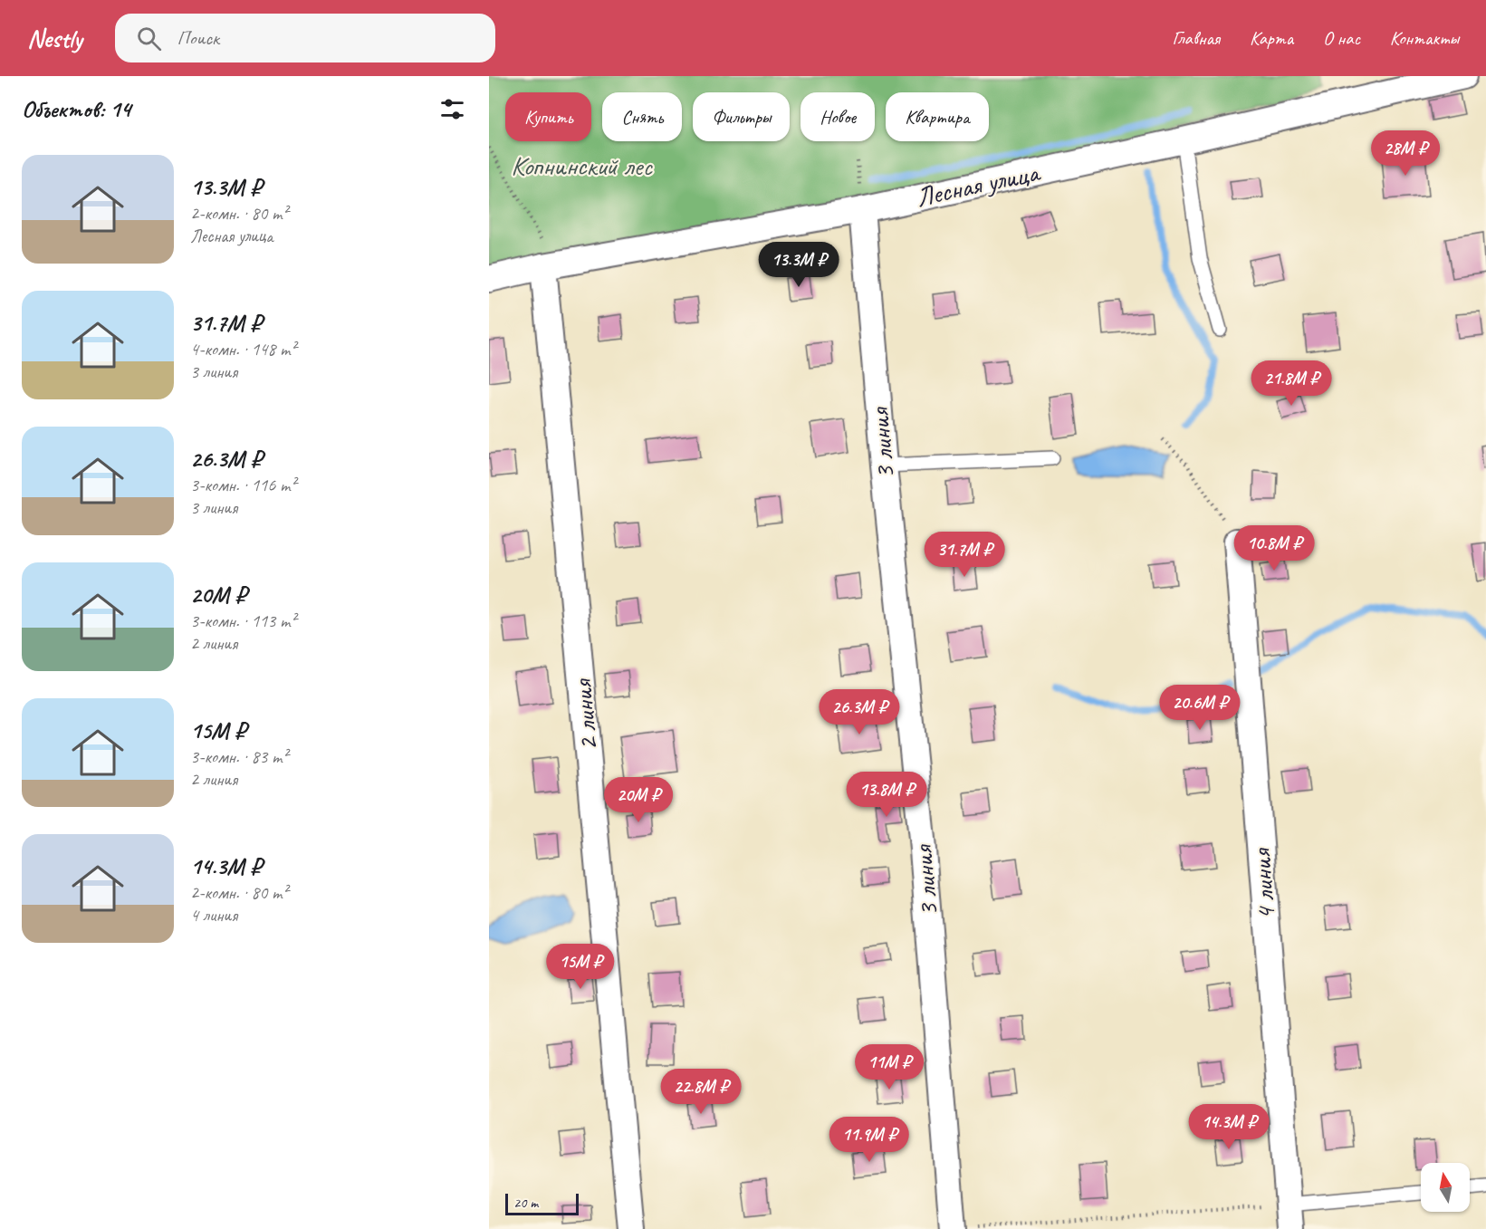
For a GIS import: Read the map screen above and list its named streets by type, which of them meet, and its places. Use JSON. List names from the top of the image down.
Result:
{
  "streets": {
    "street": [
      "Лесная улица",
      "3 линия",
      "2 линия",
      "4 линия"
    ]
  },
  "crossings": [
    ["Лесная улица", "3 линия"],
    ["Лесная улица", "2 линия"]
  ],
  "parks": ["Копнинский лес"],
  "scale_bar": "20 m",
  "north": "top",
  "page": {
    "header": "Nestly",
    "search": "Поиск",
    "nav": [
      "Главная",
      "Карта",
      "О нас",
      "Контакты"
    ],
    "heading": "Объектов: 14",
    "chip": [
      "Купить",
      "Снять",
      "Фильтры",
      "Новое",
      "Квартира"
    ],
    "price": [
      "28M ₽",
      "13.3M ₽",
      "21.8M ₽",
      "10.8M ₽",
      "31.7M ₽",
      "20.6M ₽",
      "26.3M ₽",
      "13.8M ₽",
      "20M ₽",
      "15M ₽",
      "11M ₽",
      "22.8M ₽",
      "14.3M ₽",
      "11.9M ₽"
    ],
    "list": [
      {
        "name": "13.3M ₽",
        "note": "2-комн. · 80 m² · Лесная улица"
      },
      {
        "name": "31.7M ₽",
        "note": "4-комн. · 148 m² · 3 линия"
      },
      {
        "name": "26.3M ₽",
        "note": "3-комн. · 116 m² · 3 линия"
      },
      {
        "name": "20M ₽",
        "note": "3-комн. · 113 m² · 2 линия"
      },
      {
        "name": "15M ₽",
        "note": "3-комн. · 83 m² · 2 линия"
      },
      {
        "name": "14.3M ₽",
        "note": "2-комн. · 80 m² · 4 линия"
      }
    ],
    "scale": "20 m"
  }
}
